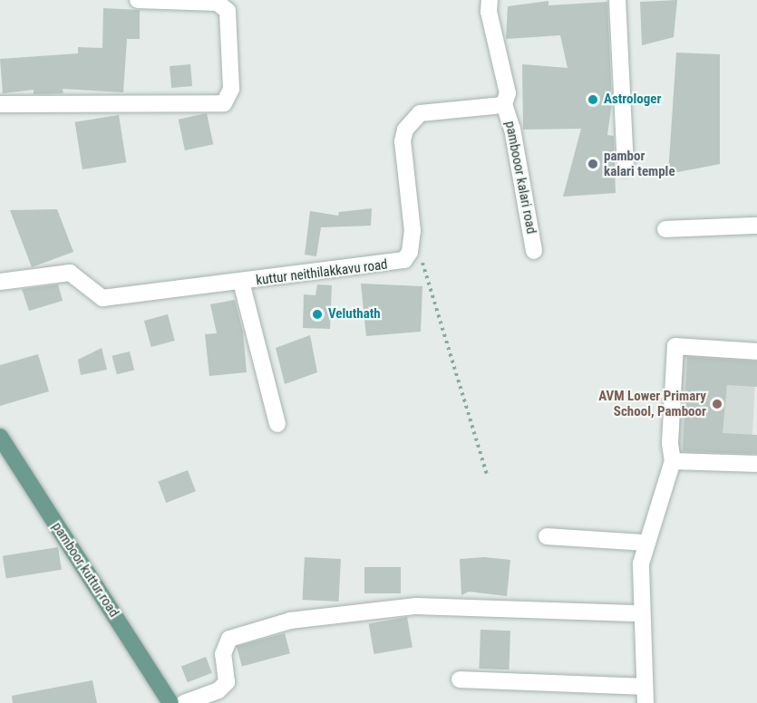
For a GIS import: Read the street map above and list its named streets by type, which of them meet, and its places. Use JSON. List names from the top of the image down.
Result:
{
  "streets": {
    "main road": ["pamboor kuttur road"],
    "street": ["pambooor kalari road", "kuttur neithilakkavu road"]
  },
  "places": [
    "Astrologer",
    "pambor kalari temple",
    "Veluthath",
    "AVM Lower Primary School, Pamboor"
  ]
}
